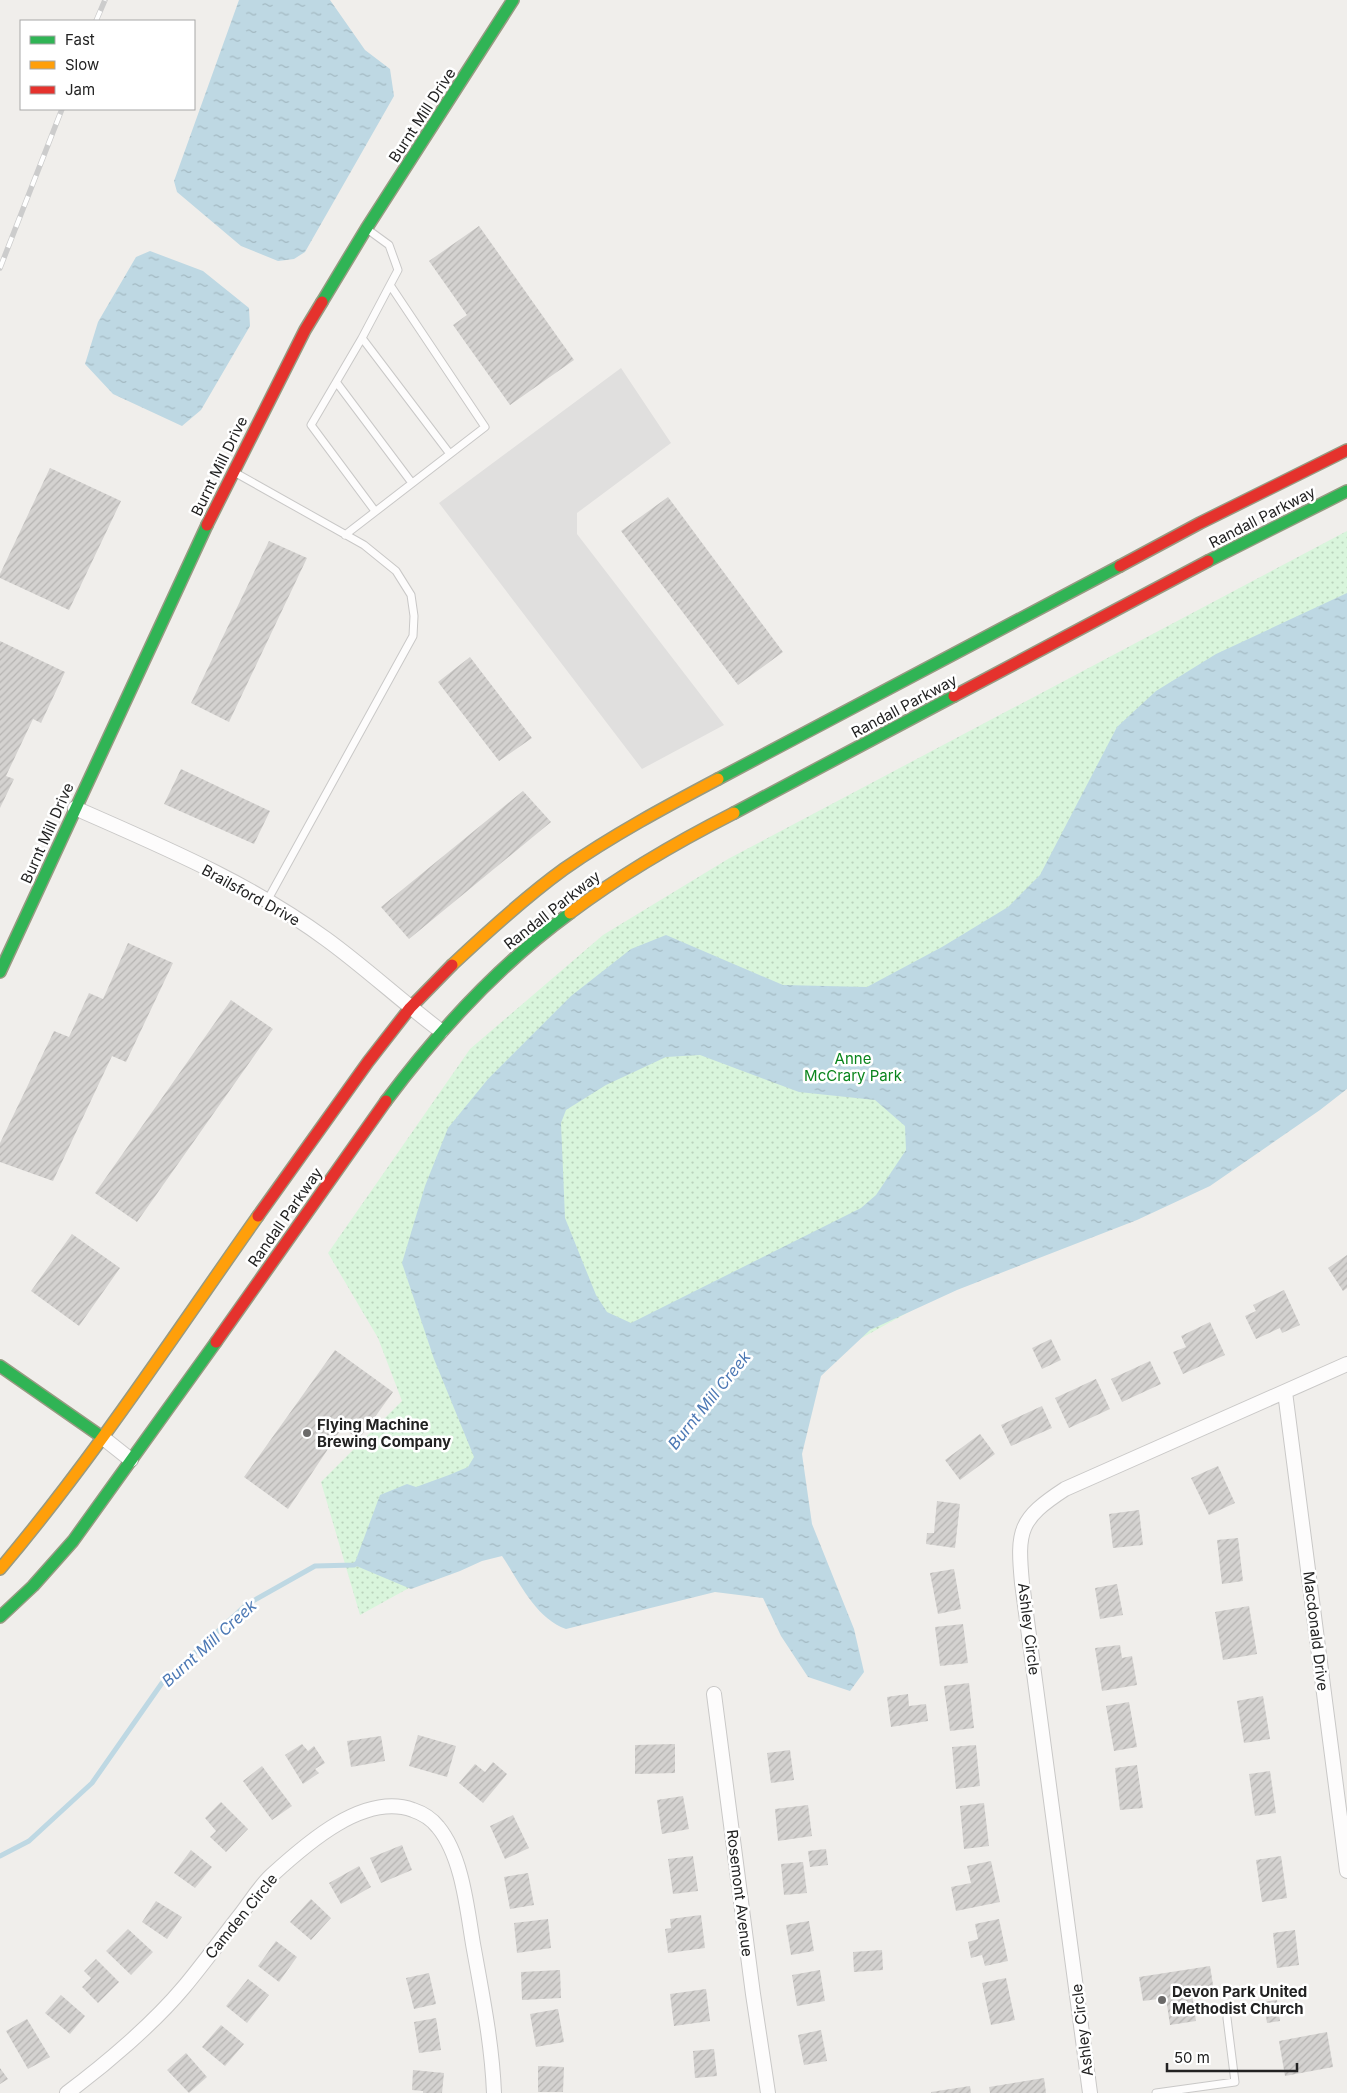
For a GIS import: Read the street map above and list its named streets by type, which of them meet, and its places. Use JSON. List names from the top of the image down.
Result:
{
  "streets": {
    "main road": ["Burnt Mill Drive", "Randall Parkway"],
    "street": [
      "Brailsford Drive",
      "Ashley Circle",
      "Macdonald Drive",
      "Rosemont Avenue",
      "Camden Circle"
    ]
  },
  "crossings": [
    ["Burnt Mill Drive", "Brailsford Drive"],
    ["Randall Parkway", "Brailsford Drive"],
    ["Ashley Circle", "Macdonald Drive"]
  ],
  "water": ["Burnt Mill Creek"],
  "parks": ["Anne McCrary Park"],
  "places": ["Flying Machine Brewing Company", "Devon Park United Methodist Church"],
  "legend": ["Fast", "Slow", "Jam"],
  "scale_bar": "50 m"
}
